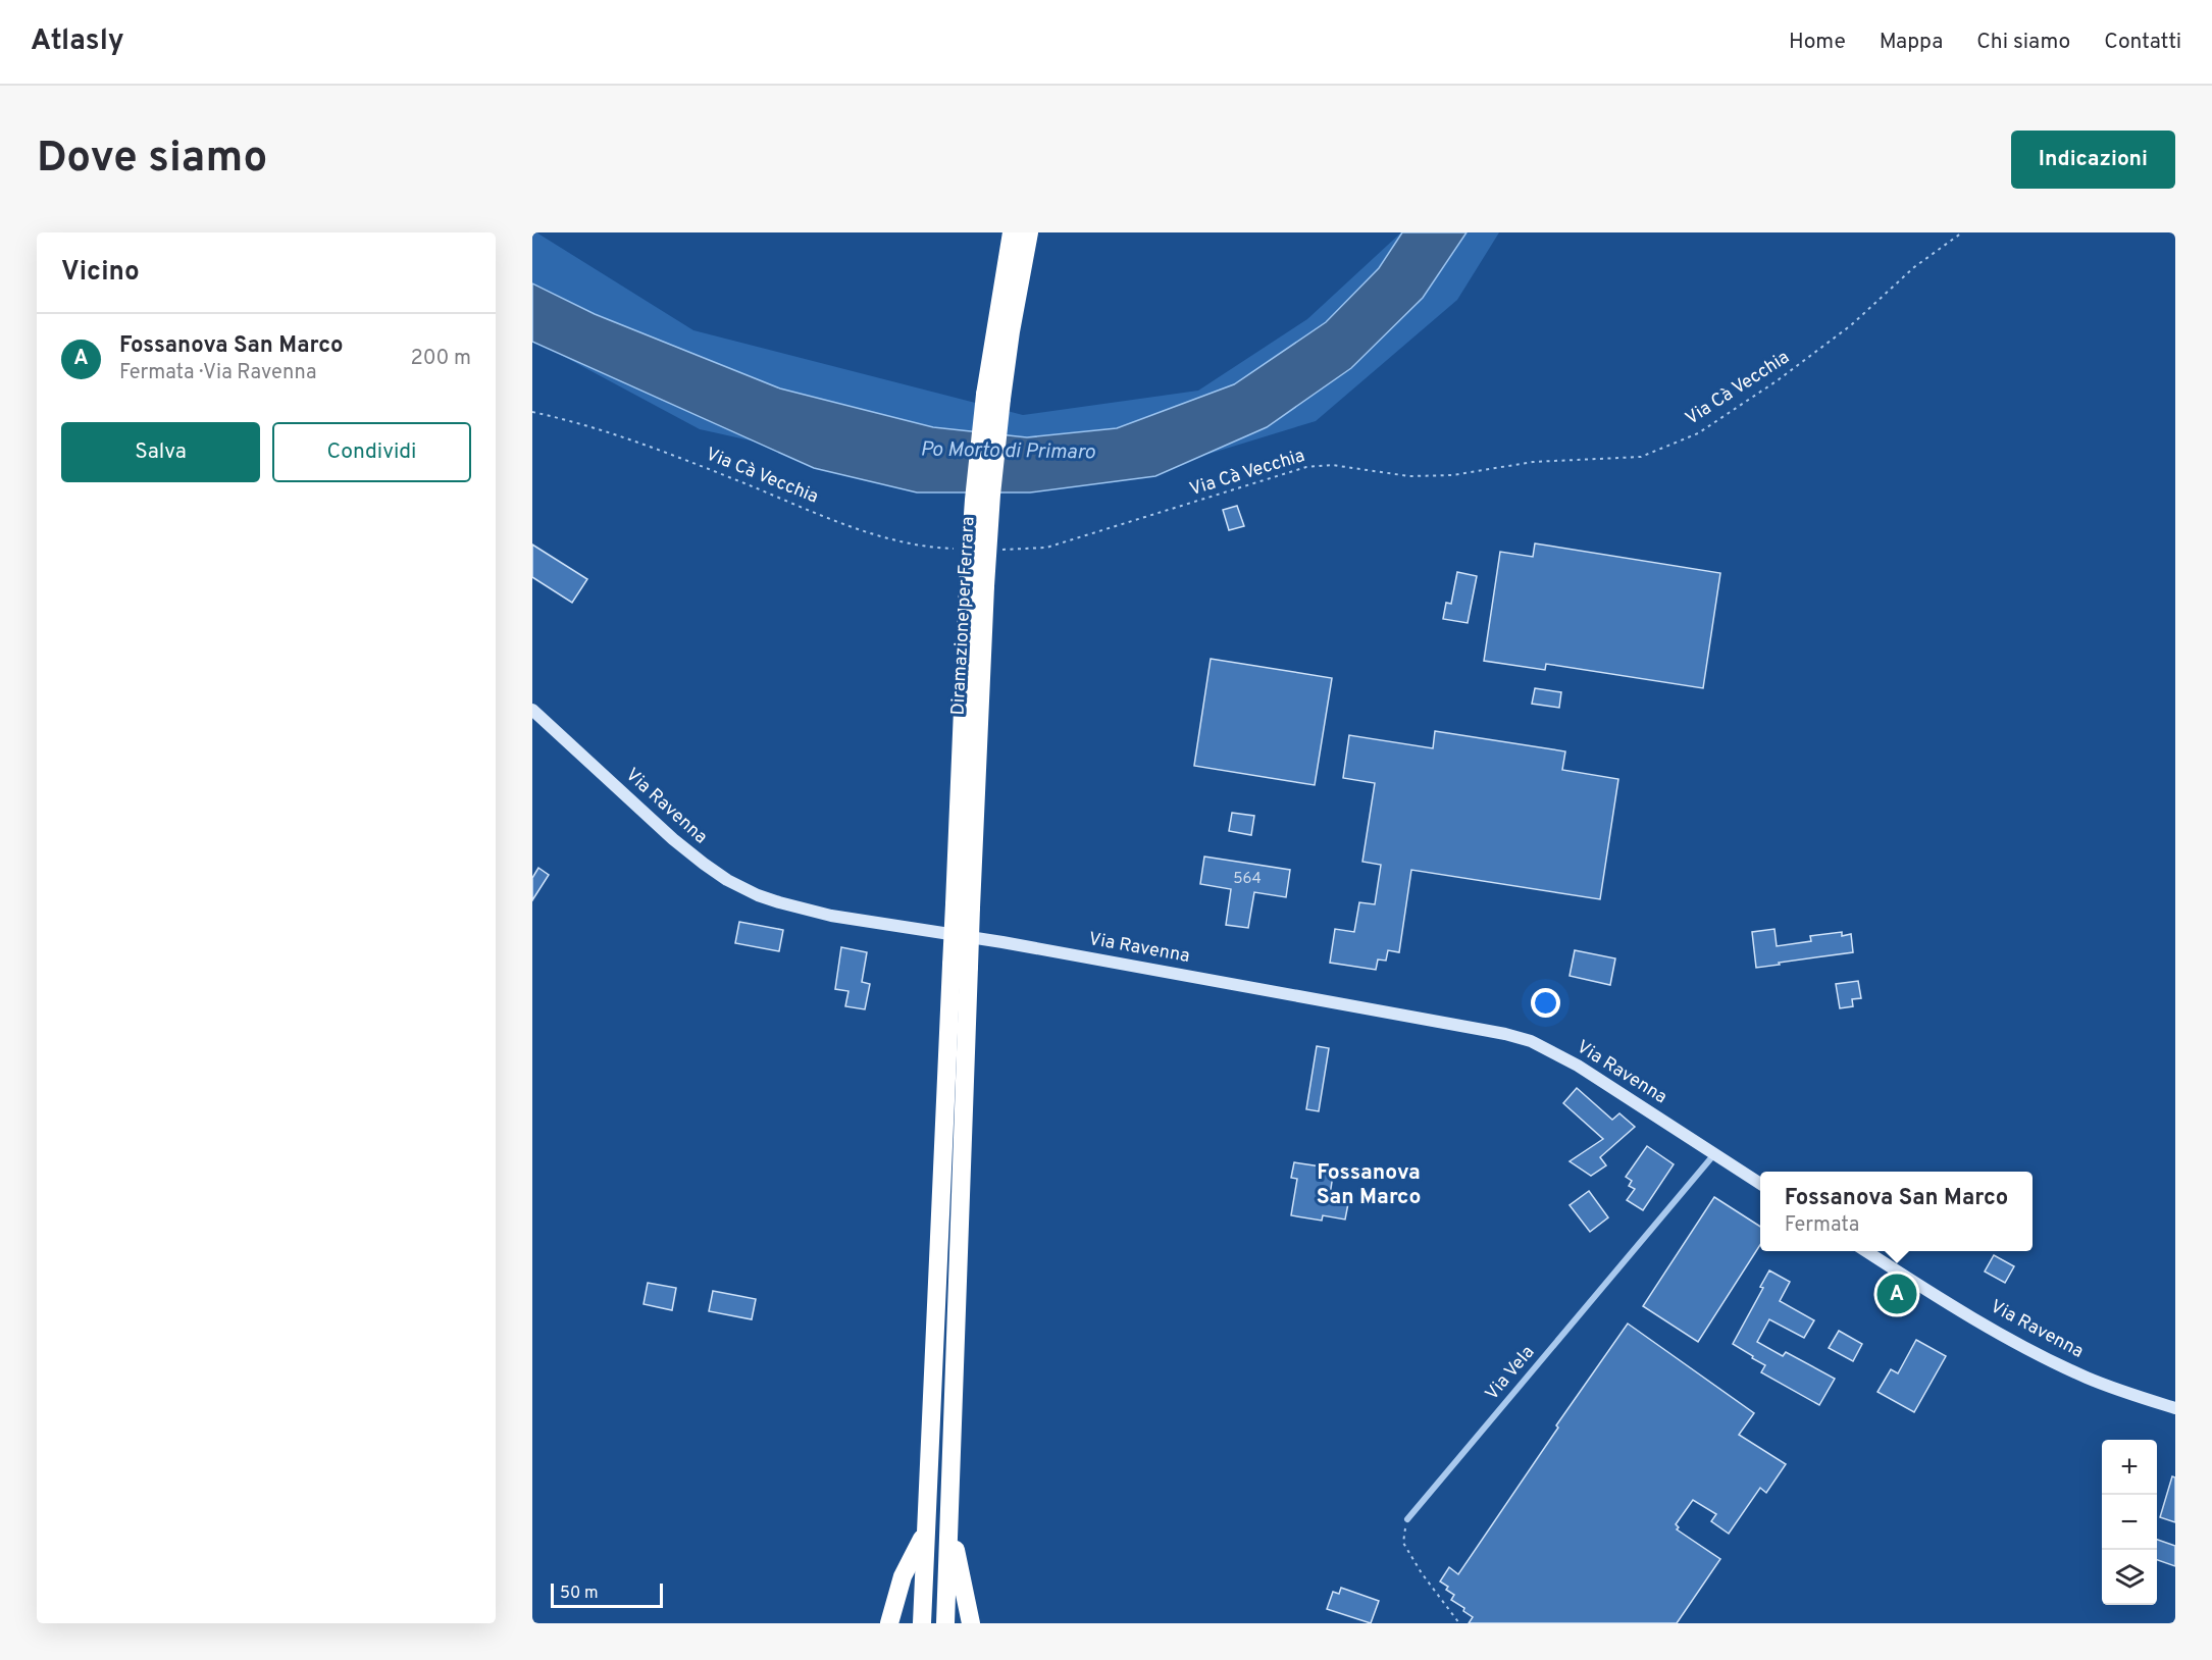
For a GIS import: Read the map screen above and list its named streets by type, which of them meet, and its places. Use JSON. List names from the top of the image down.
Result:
{
  "streets": {
    "highway": ["Diramazione per Ferrara"],
    "main road": ["Via Ravenna"],
    "street": ["Via Vela"],
    "path": ["Via Cà Vecchia"]
  },
  "crossings": [
    ["Via Ravenna", "Via Vela"]
  ],
  "districts": ["Fossanova San Marco"],
  "water": ["Po Morto di Primaro"],
  "house_numbers": ["564"],
  "scale_bar": "50 m",
  "page": {
    "header": "Atlasly",
    "nav": [
      "Home",
      "Mappa",
      "Chi siamo",
      "Contatti"
    ],
    "buttons": [
      "Indicazioni",
      ["Salva", "Condividi"]
    ],
    "title": "Dove siamo",
    "heading": "Vicino",
    "list": [
      {
        "mark": "A",
        "name": "Fossanova San Marco",
        "note": "Fermata · Via Ravenna",
        "value": "200 m"
      }
    ],
    "popup": ["Fossanova San Marco", "Fermata"],
    "pins": "A",
    "map_buttons": ["+", "−"],
    "scale": "50 m"
  }
}
